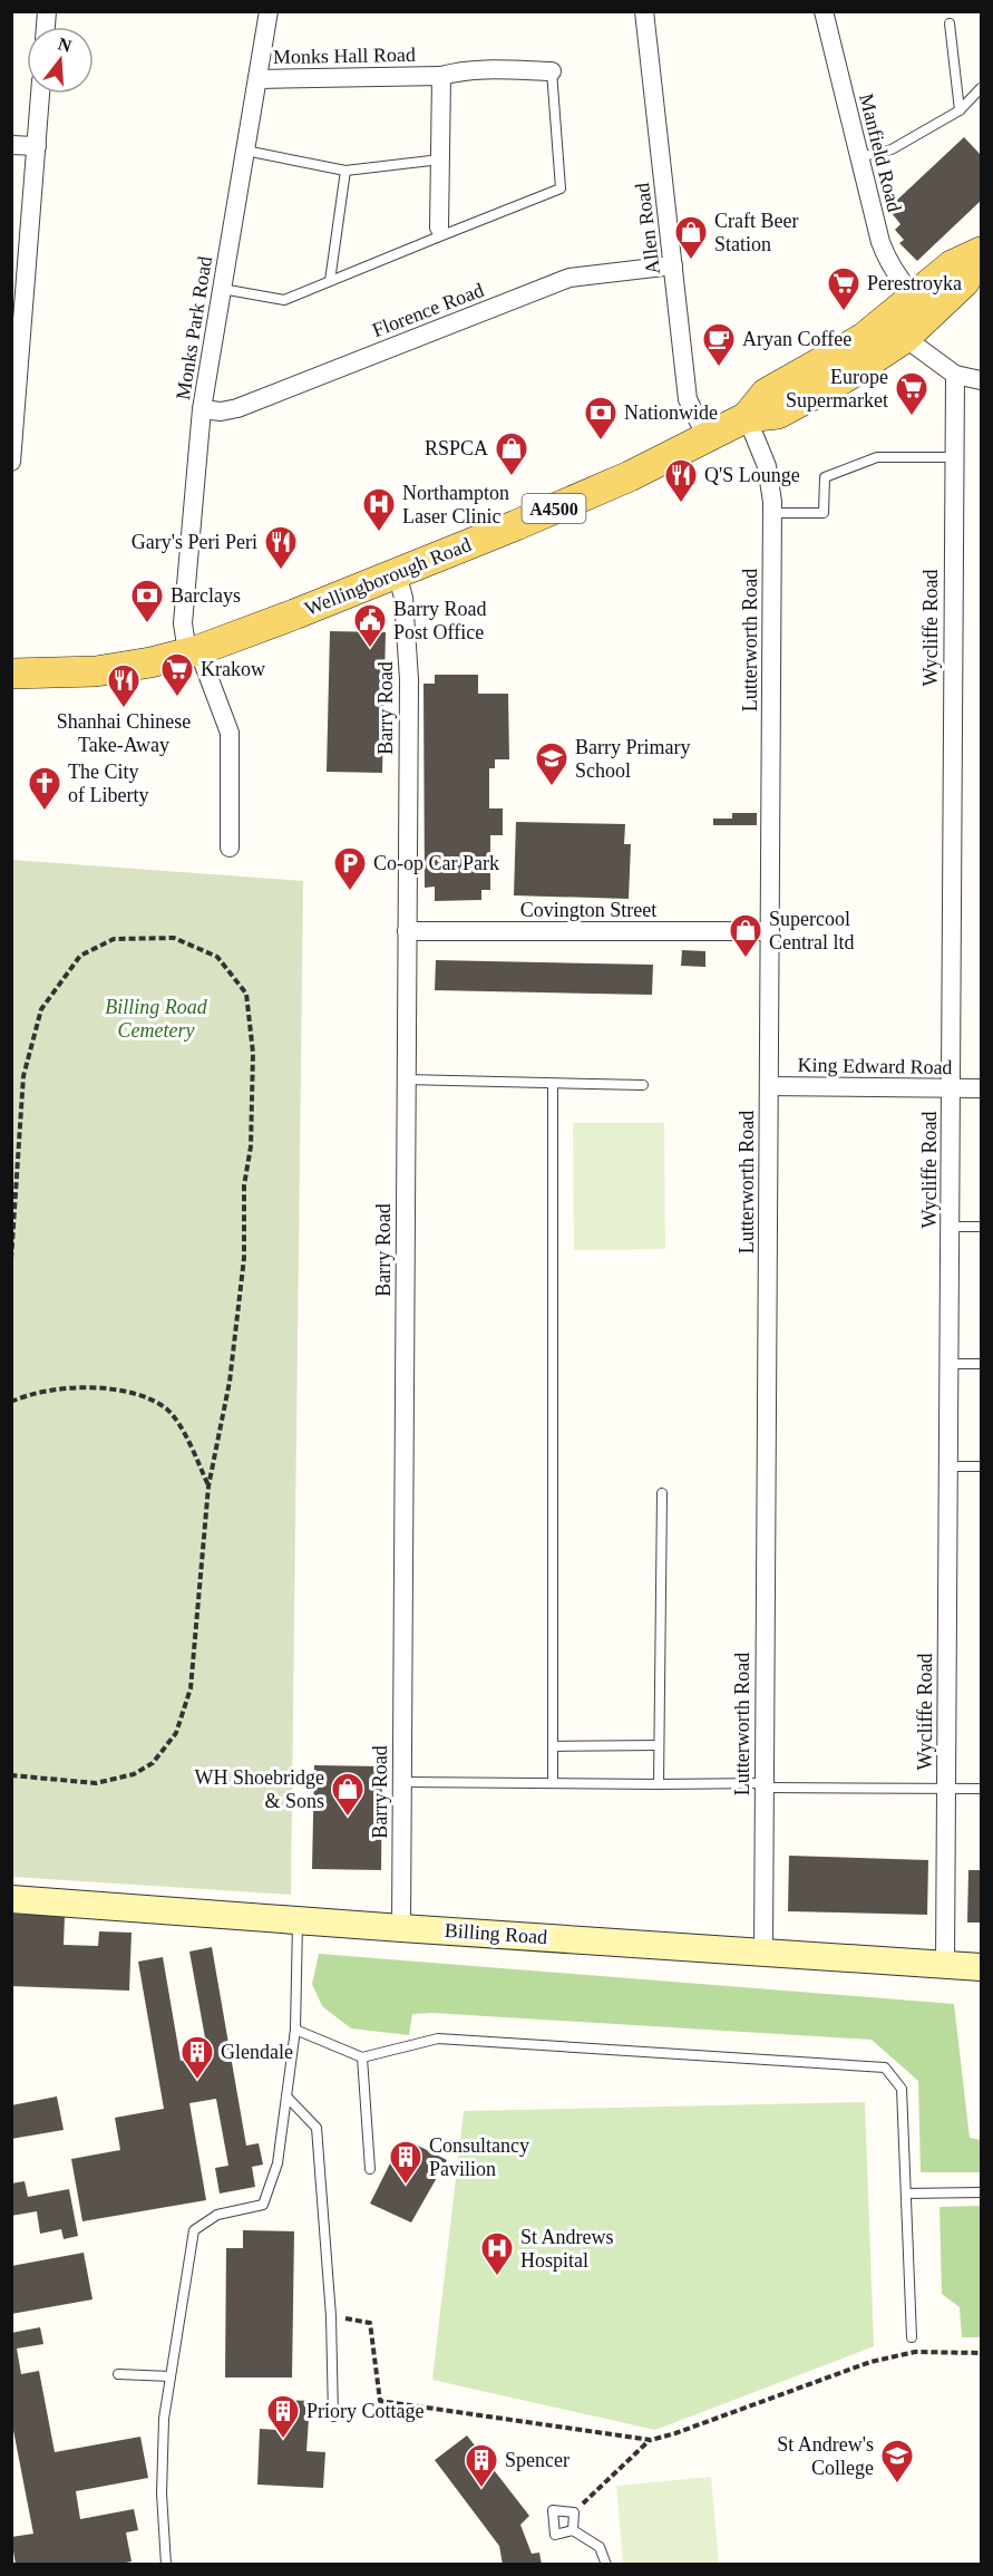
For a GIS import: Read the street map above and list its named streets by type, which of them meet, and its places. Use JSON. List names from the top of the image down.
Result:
{
  "streets": {
    "main road": ["A4500", "Wellingborough Road"],
    "street": [
      "Monks Hall Road",
      "Manfield Road",
      "Allen Road",
      "Florence Road",
      "Monks Park Road",
      "Wycliffe Road",
      "Lutterworth Road",
      "Barry Road",
      "Covington Street",
      "King Edward Road",
      "Billing Road"
    ]
  },
  "crossings": [
    ["Monks Hall Road", "Monks Park Road"],
    ["Manfield Road", "Wellingborough Road"],
    ["Allen Road", "Florence Road"],
    ["Allen Road", "Wellingborough Road"],
    ["Florence Road", "Monks Park Road"],
    ["Monks Park Road", "Wellingborough Road"],
    ["Wellingborough Road", "Lutterworth Road"],
    ["Wellingborough Road", "Barry Road"],
    ["Wycliffe Road", "King Edward Road"],
    ["Wycliffe Road", "Billing Road"],
    ["Lutterworth Road", "Covington Street"],
    ["Lutterworth Road", "King Edward Road"],
    ["Lutterworth Road", "Billing Road"],
    ["Barry Road", "Covington Street"],
    ["Barry Road", "Billing Road"]
  ],
  "parks": ["Billing Road Cemetery"],
  "places": {
    "shop": [
      "Craft Beer Station",
      "RSPCA",
      "Supercool Central ltd",
      "WH Shoebridge & Sons"
    ],
    "supermarket": ["Perestroyka", "Europe Supermarket", "Krakow"],
    "cafe": ["Aryan Coffee"],
    "bank": ["Nationwide", "Barclays"],
    "restaurant": ["Q'S Lounge", "Gary's Peri Peri", "Shanhai Chinese Take-Away"],
    "hospital": ["Northampton Laser Clinic", "St Andrews Hospital"],
    "public building": ["Barry Road Post Office"],
    "school or university": ["Barry Primary School", "St Andrew's College"],
    "church": ["The City of Liberty"],
    "parking": ["Co-op Car Park"],
    "building": [
      "Glendale",
      "Consultancy Pavilion",
      "Priory Cottage",
      "Spencer"
    ]
  },
  "north": "top"
}
